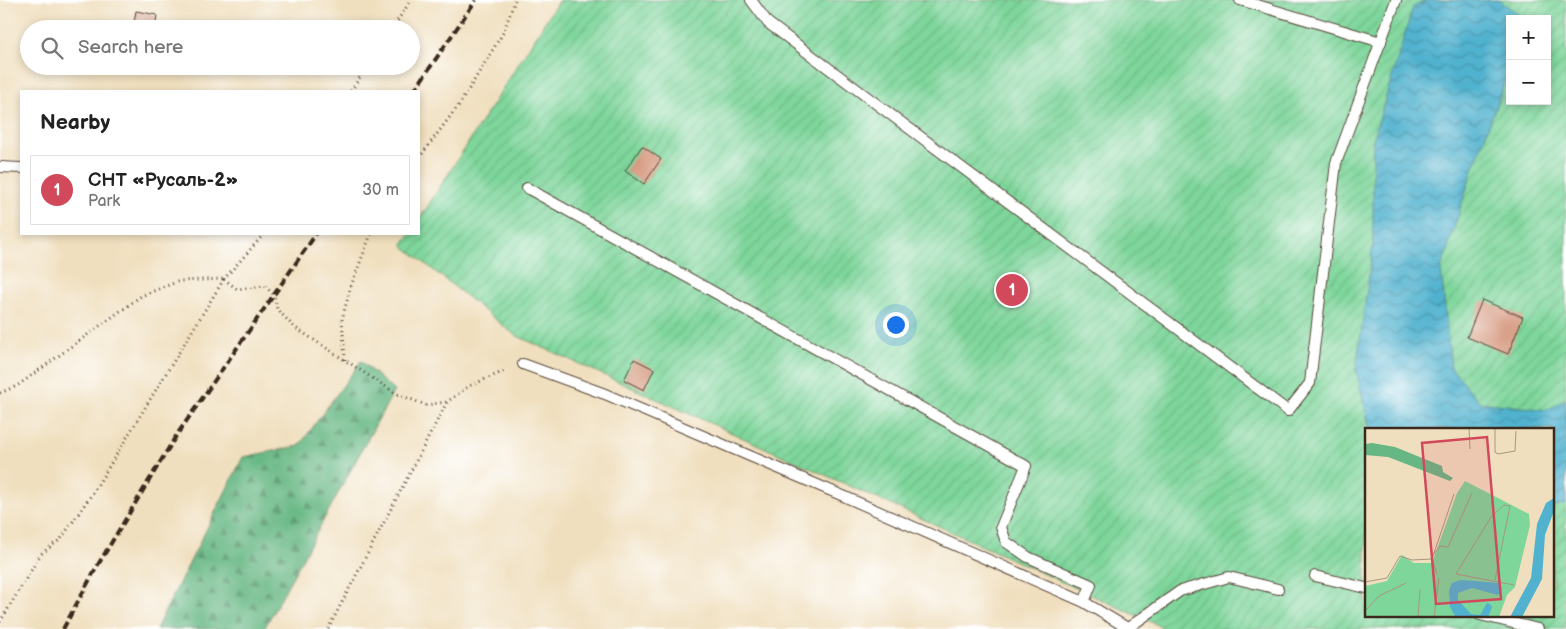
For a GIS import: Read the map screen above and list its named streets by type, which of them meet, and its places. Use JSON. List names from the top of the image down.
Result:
{
  "page": {
    "map_buttons": ["+", "−"],
    "search": "Search here",
    "heading": "Nearby",
    "list": [
      {
        "mark": "1",
        "name": "СНТ «Русаль-2»",
        "note": "Park",
        "value": "30 m"
      }
    ],
    "pins": "1"
  }
}
